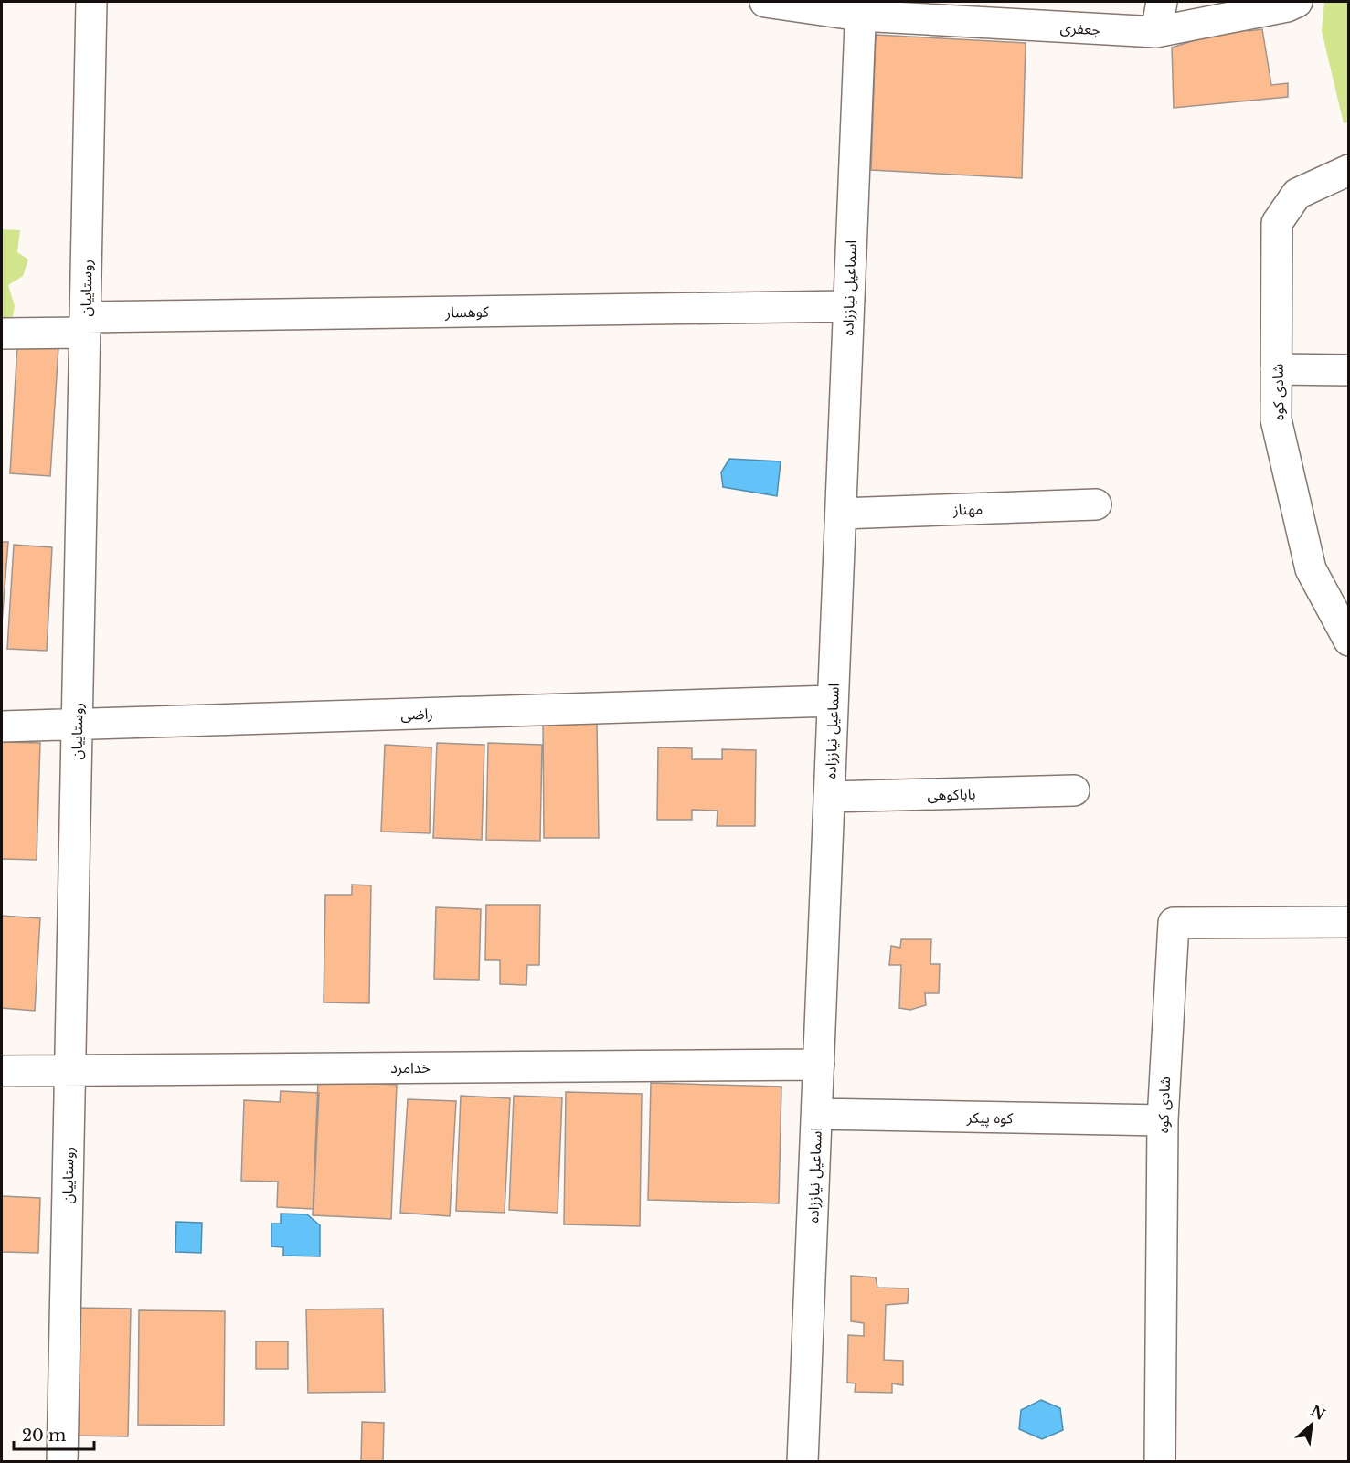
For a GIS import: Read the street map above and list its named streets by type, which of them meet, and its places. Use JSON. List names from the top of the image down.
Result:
{
  "streets": {
    "street": [
      "جعفری",
      "روستاییان",
      "اسماعیل نیاززاده",
      "کوهسار",
      "شادی کوه",
      "مهناز",
      "راضی",
      "باباکوهی",
      "خدامرد",
      "کوه پیکر"
    ]
  },
  "crossings": [
    ["جعفری", "اسماعیل نیاززاده"],
    ["روستاییان", "کوهسار"],
    ["روستاییان", "راضی"],
    ["روستاییان", "خدامرد"],
    ["اسماعیل نیاززاده", "کوهسار"],
    ["اسماعیل نیاززاده", "مهناز"],
    ["اسماعیل نیاززاده", "راضی"],
    ["اسماعیل نیاززاده", "باباکوهی"],
    ["اسماعیل نیاززاده", "خدامرد"],
    ["اسماعیل نیاززاده", "کوه پیکر"],
    ["شادی کوه", "کوه پیکر"]
  ],
  "scale_bar": "20 m",
  "north": "top right"
}
